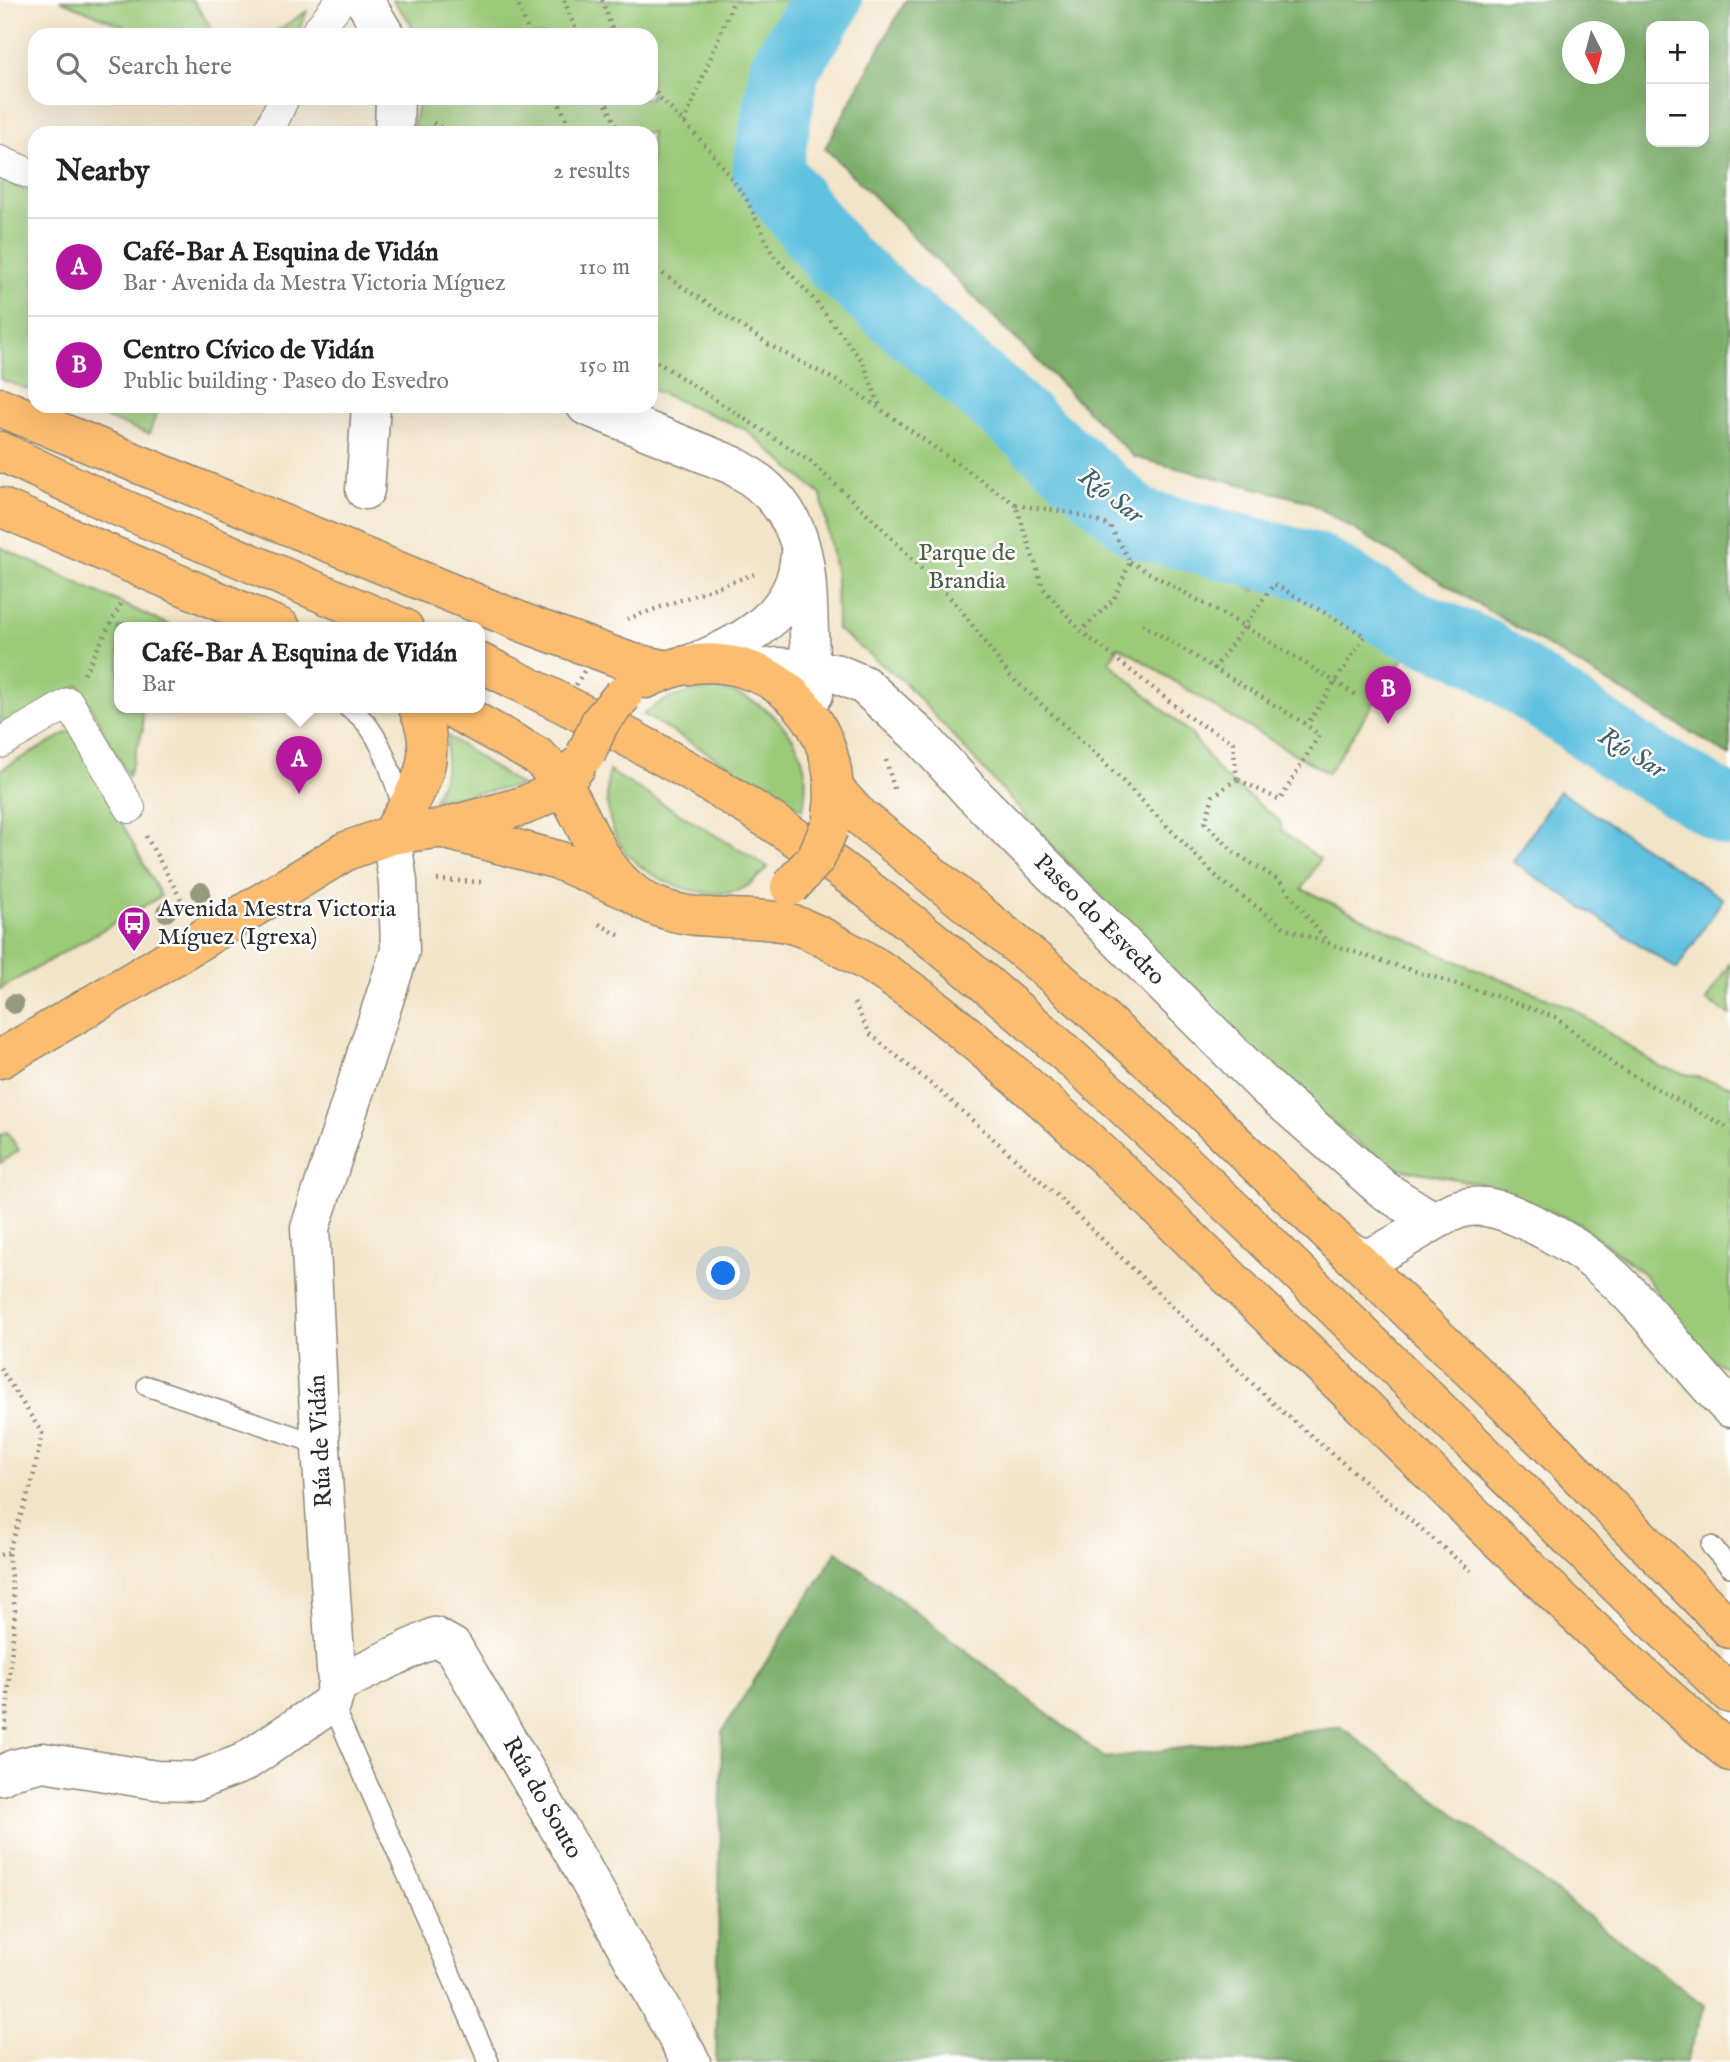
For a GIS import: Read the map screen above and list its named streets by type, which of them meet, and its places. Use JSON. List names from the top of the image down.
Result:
{
  "streets": {
    "street": ["Paseo do Esvedro", "Rúa de Vidán", "Rúa do Souto"]
  },
  "crossings": [
    ["Rúa de Vidán", "Rúa do Souto"]
  ],
  "water": ["Río Sar"],
  "parks": ["Parque de Brandia"],
  "places": {
    "bus stop": ["Avenida Mestra Victoria Míguez (Igrexa)"]
  },
  "north": "bottom",
  "page": {
    "map_buttons": ["+", "−"],
    "search": "Search here",
    "heading": ["Nearby", "2 results"],
    "list": [
      {
        "mark": "A",
        "name": "Café-Bar A Esquina de Vidán",
        "note": "Bar · Avenida da Mestra Victoria Míguez",
        "value": "110 m"
      },
      {
        "mark": "B",
        "name": "Centro Cívico de Vidán",
        "note": "Public building · Paseo do Esvedro",
        "value": "150 m"
      }
    ],
    "popup": ["Café-Bar A Esquina de Vidán", "Bar"],
    "pins": ["B", "A"]
  }
}
